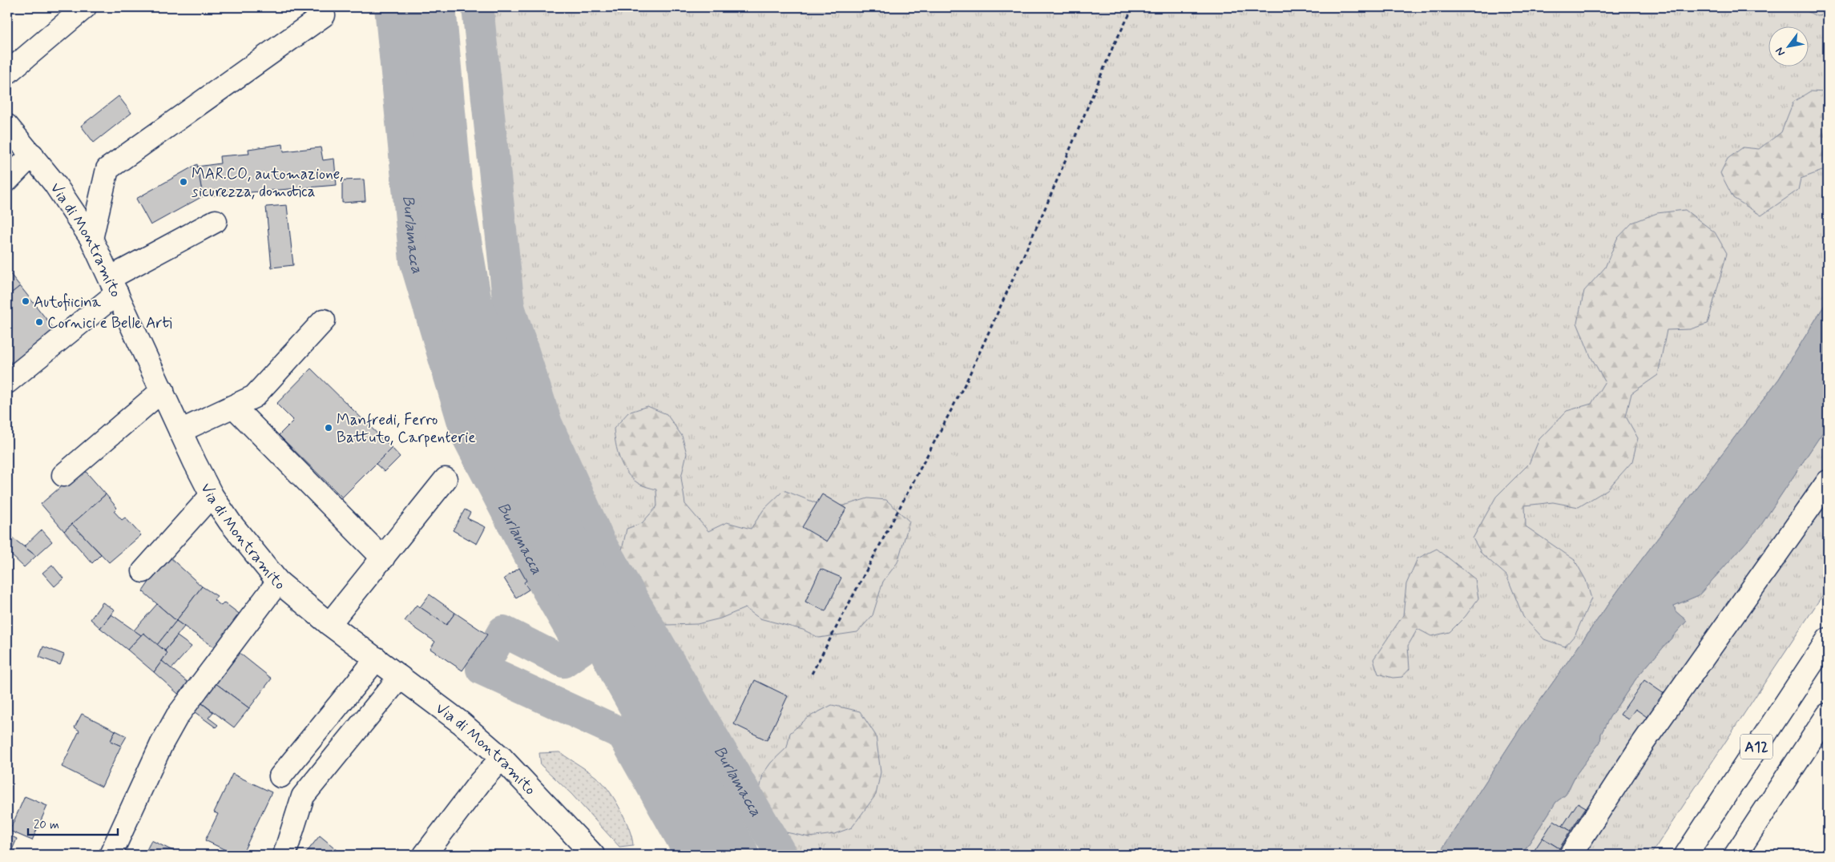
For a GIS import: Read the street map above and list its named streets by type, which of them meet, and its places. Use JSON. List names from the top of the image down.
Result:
{
  "streets": {
    "main road": ["Via di Montramito", "A12"]
  },
  "water": ["Burlamacca"],
  "places": [
    "MAR.CO, automazione, sicurezza, domotica",
    "Autofiicina",
    "Cornici e Belle Arti",
    "Manfredi, Ferro Battuto, Carpenterie"
  ],
  "scale_bar": "20 m",
  "north": "bottom left"
}
